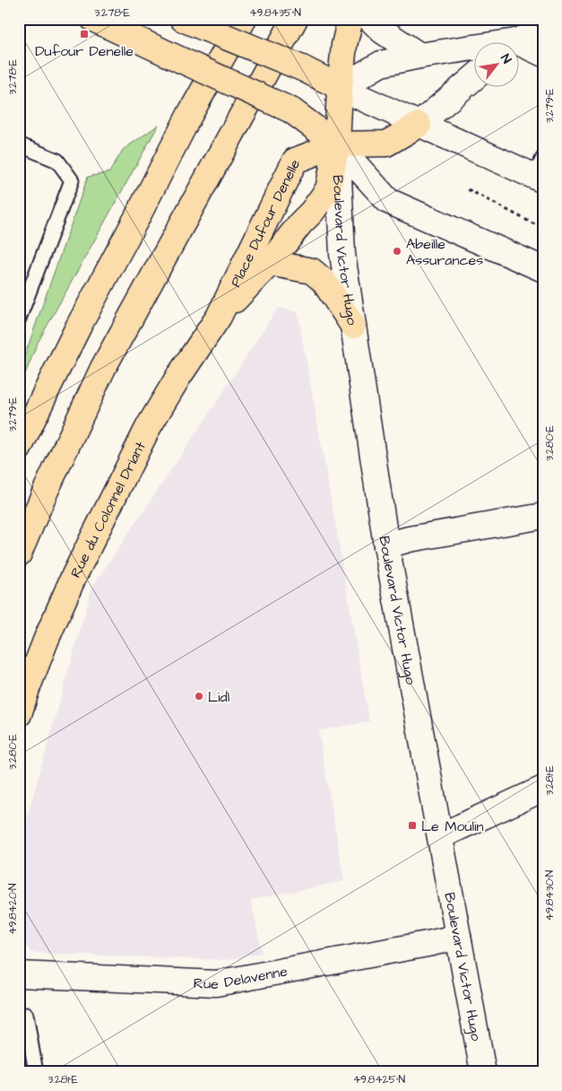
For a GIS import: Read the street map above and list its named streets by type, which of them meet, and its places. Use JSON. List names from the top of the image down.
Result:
{
  "streets": {
    "main road": ["Place Dufour Denelle", "Rue du Colonnel Driant"],
    "street": ["Boulevard Victor Hugo", "Rue Delavenne"]
  },
  "crossings": [
    ["Place Dufour Denelle", "Boulevard Victor Hugo"],
    ["Place Dufour Denelle", "Rue du Colonnel Driant"],
    ["Boulevard Victor Hugo", "Rue Delavenne"]
  ],
  "places": {
    "transit": ["Dufour Denelle", "Le Moulin"],
    "other": ["Abeille Assurances", "Lidl"]
  },
  "north": "top right",
  "coordinates": [
    "3.278°E",
    "49.8435°N",
    "3.279°E",
    "3.280°E",
    "3.281°E",
    "49.8430°N",
    "49.8420°N",
    "49.8425°N"
  ]
}
